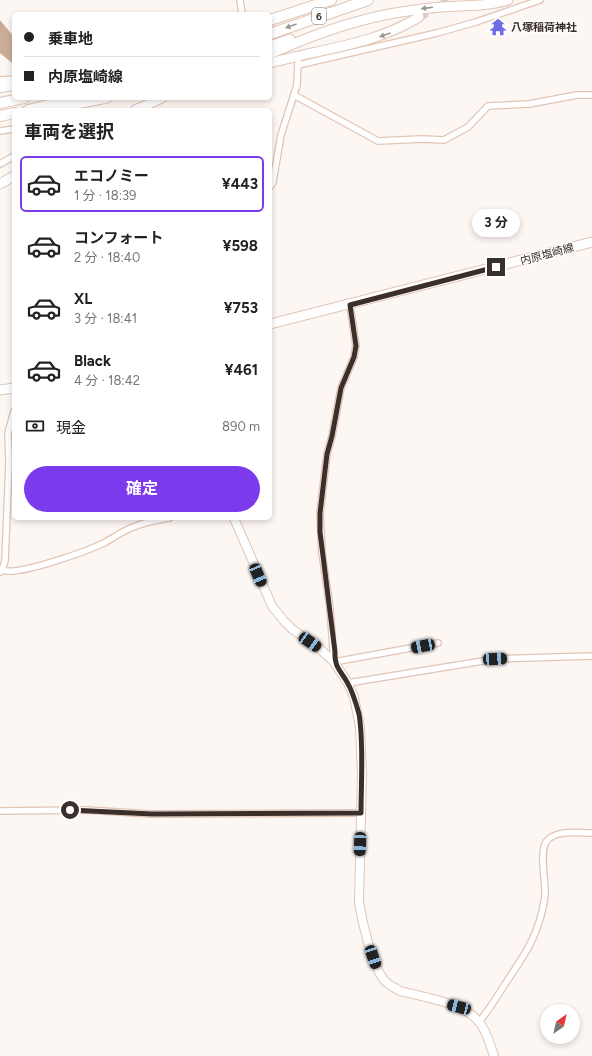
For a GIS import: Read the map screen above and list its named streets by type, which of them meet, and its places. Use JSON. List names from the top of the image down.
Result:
{
  "streets": {
    "highway": ["6"],
    "main road": ["内原塩崎線"]
  },
  "places": {
    "temple": ["八塚稲荷神社"]
  },
  "north": "top right",
  "page": {
    "banner": ["乗車地", "内原塩崎線"],
    "heading": "車両を選択",
    "list": [
      {
        "name": "エコノミー",
        "note": "1 分 · 18:39",
        "value": "¥443"
      },
      {
        "name": "コンフォート",
        "note": "2 分 · 18:40",
        "value": "¥598"
      },
      {
        "name": "XL",
        "note": "3 分 · 18:41",
        "value": "¥753"
      },
      {
        "name": "Black",
        "note": "4 分 · 18:42",
        "value": "¥461"
      }
    ],
    "bubble": "3 分",
    "pay": ["現金", "890 m"],
    "buttons": "確定"
  }
}
